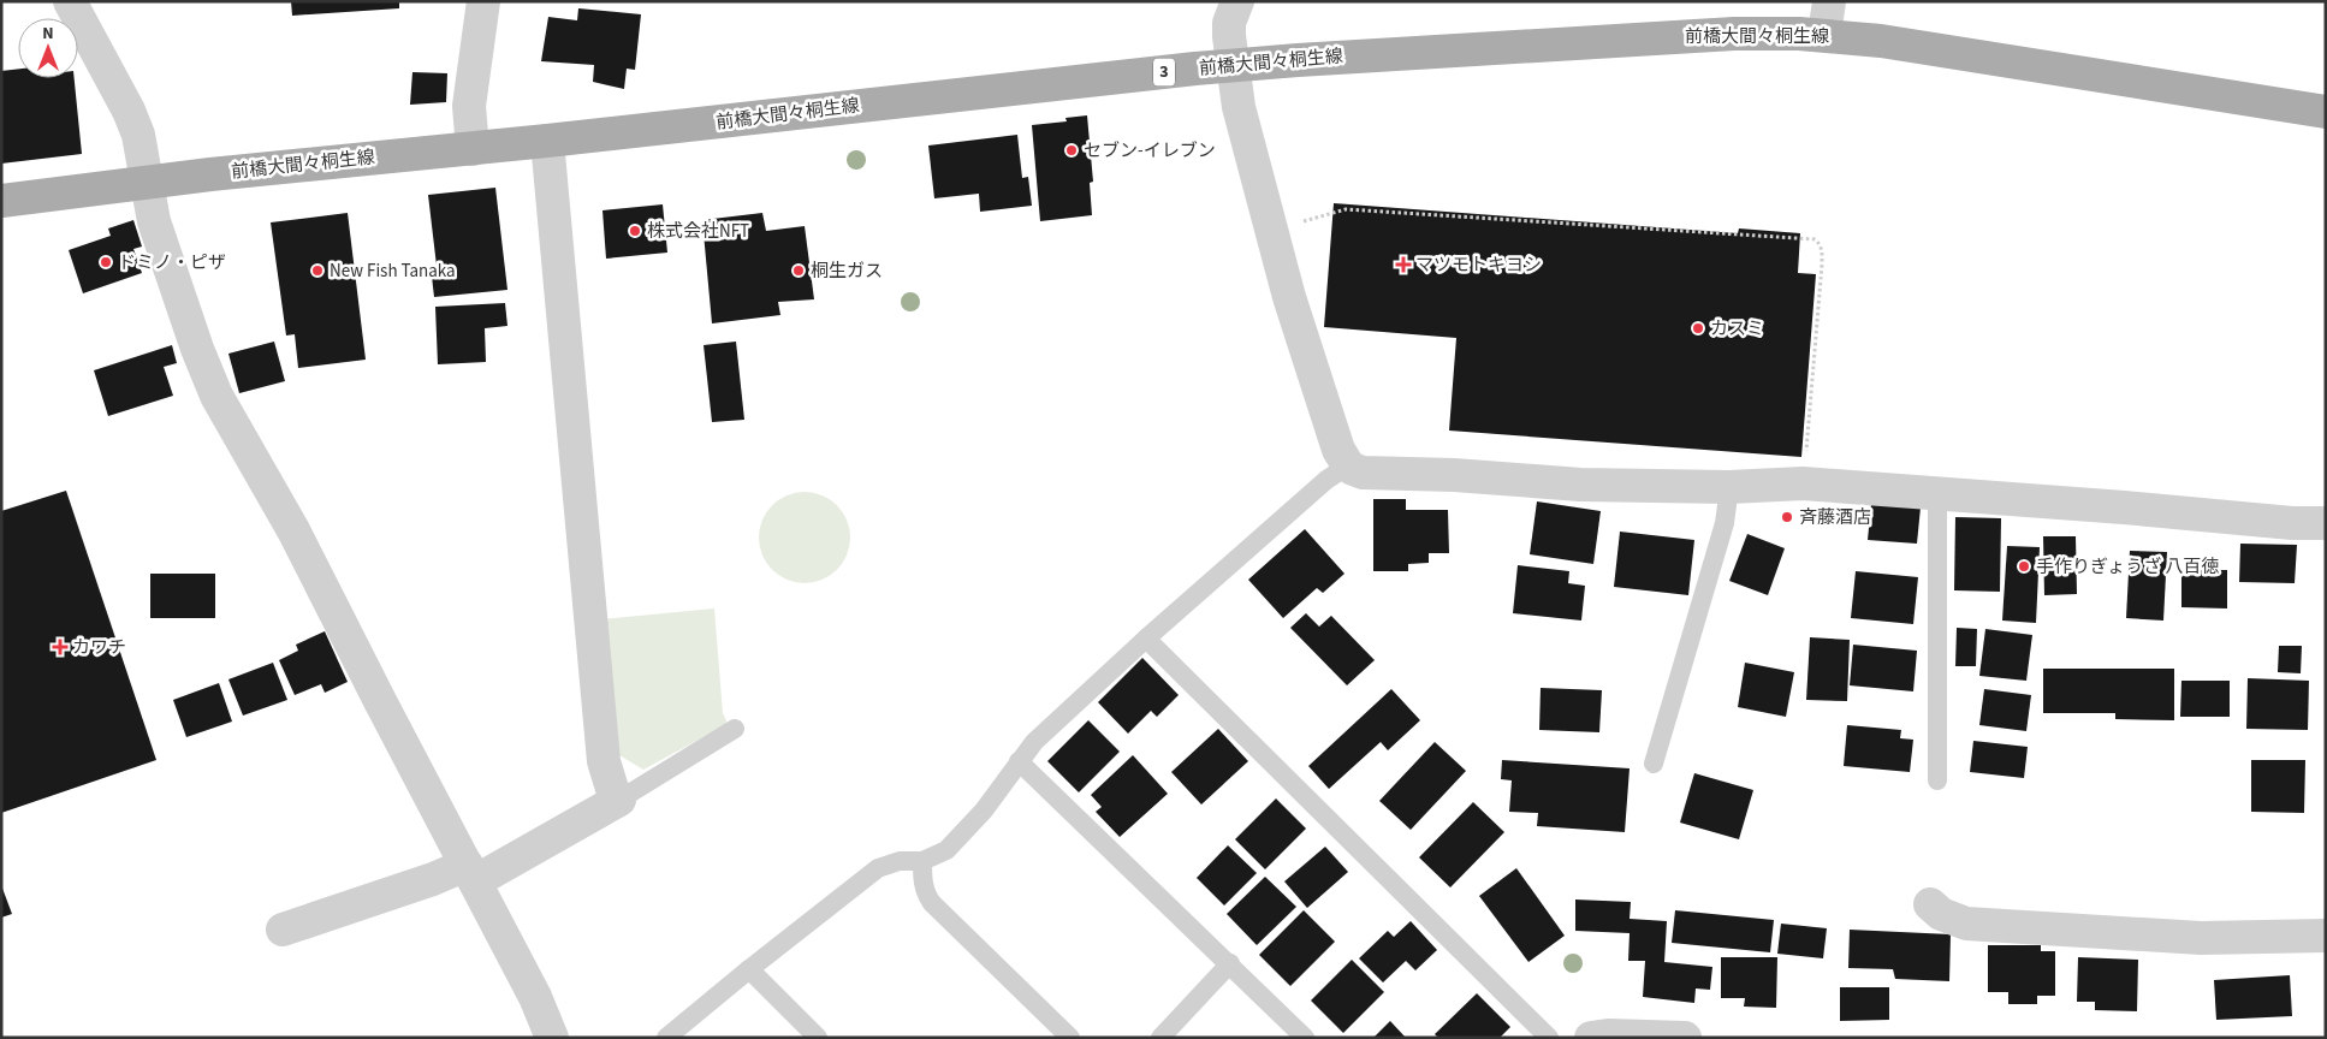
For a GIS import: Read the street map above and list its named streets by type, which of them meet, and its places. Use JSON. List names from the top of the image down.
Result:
{
  "streets": {
    "main road": ["前橋大間々桐生線", "3"]
  },
  "places": {
    "other": [
      "セブン-イレブン",
      "株式会社NFT",
      "ドミノ・ピザ",
      "New Fish Tanaka",
      "桐生ガス",
      "カスミ",
      "斉藤酒店",
      "手作りぎょうざ 八百徳"
    ],
    "health": ["マツモトキヨシ", "カワチ"]
  },
  "north": "top"
}
